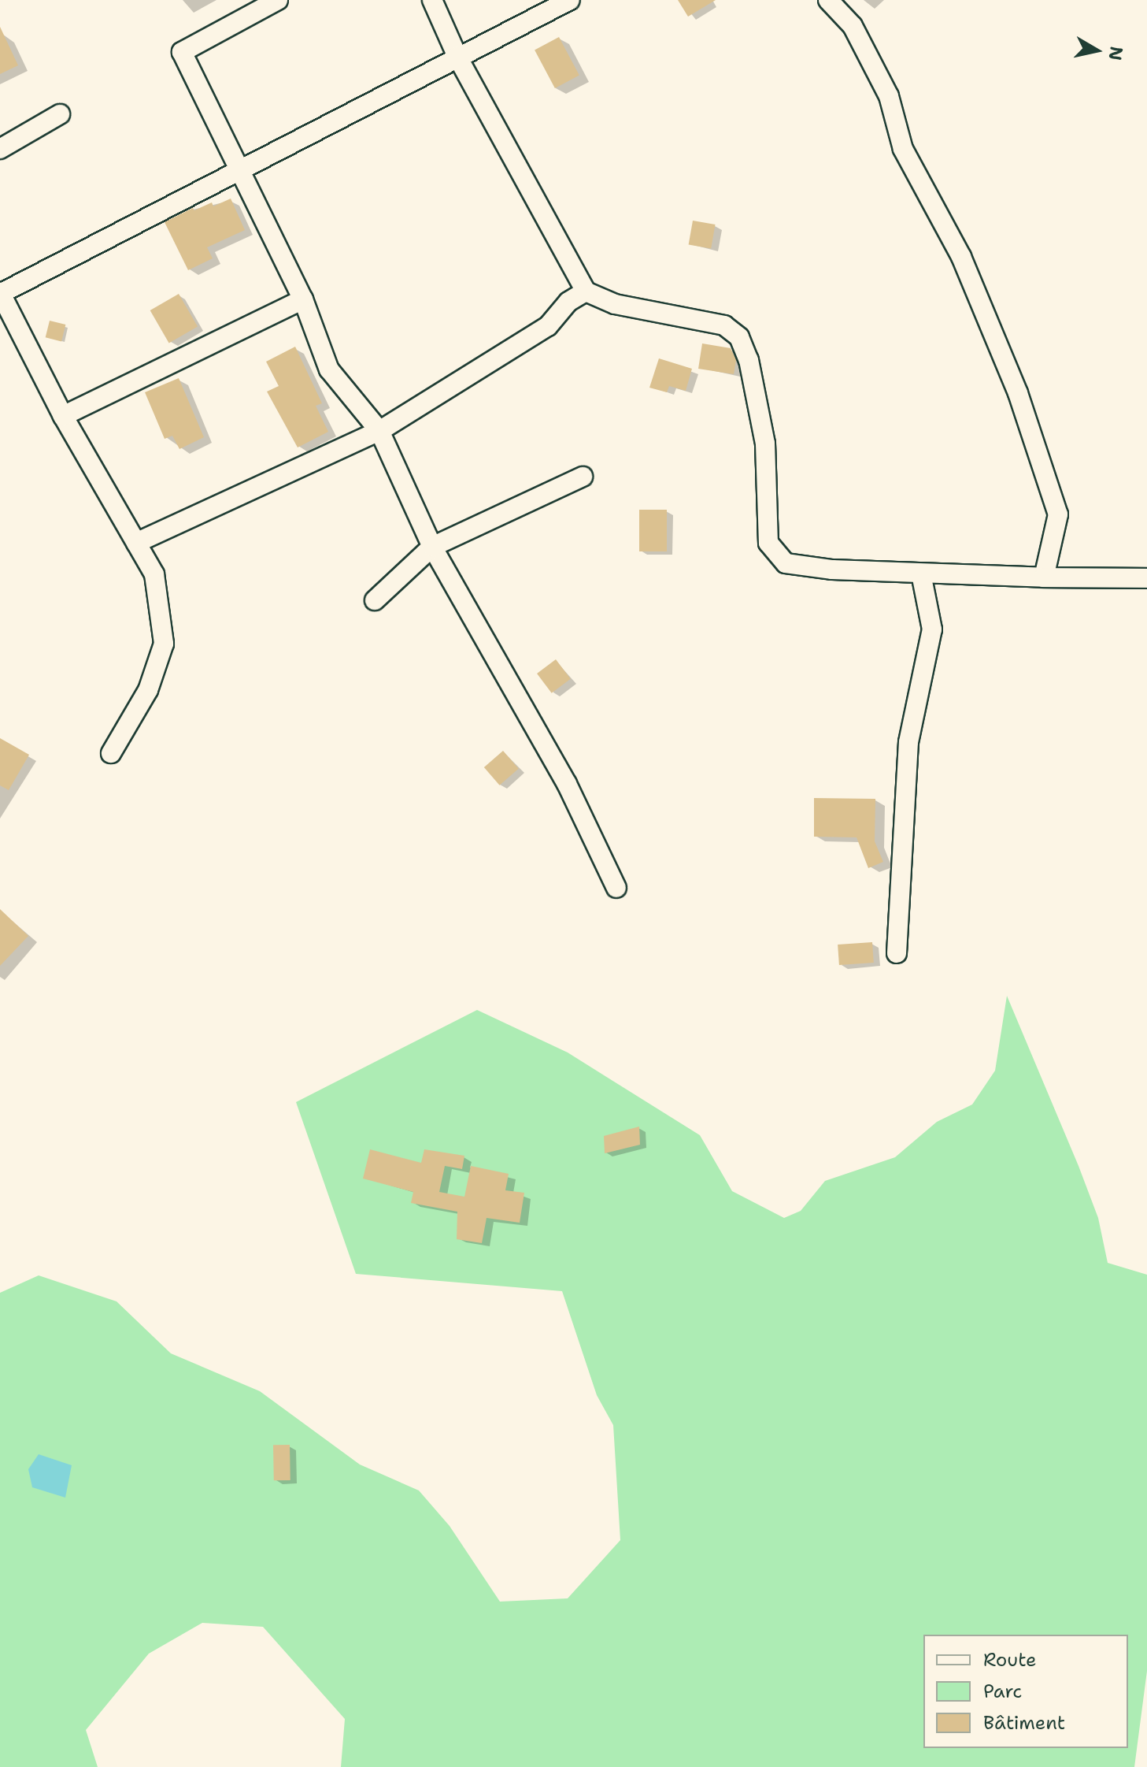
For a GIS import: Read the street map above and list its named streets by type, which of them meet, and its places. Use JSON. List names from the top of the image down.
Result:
{
  "legend": ["Route", "Parc", "Bâtiment"],
  "north": "right"
}
